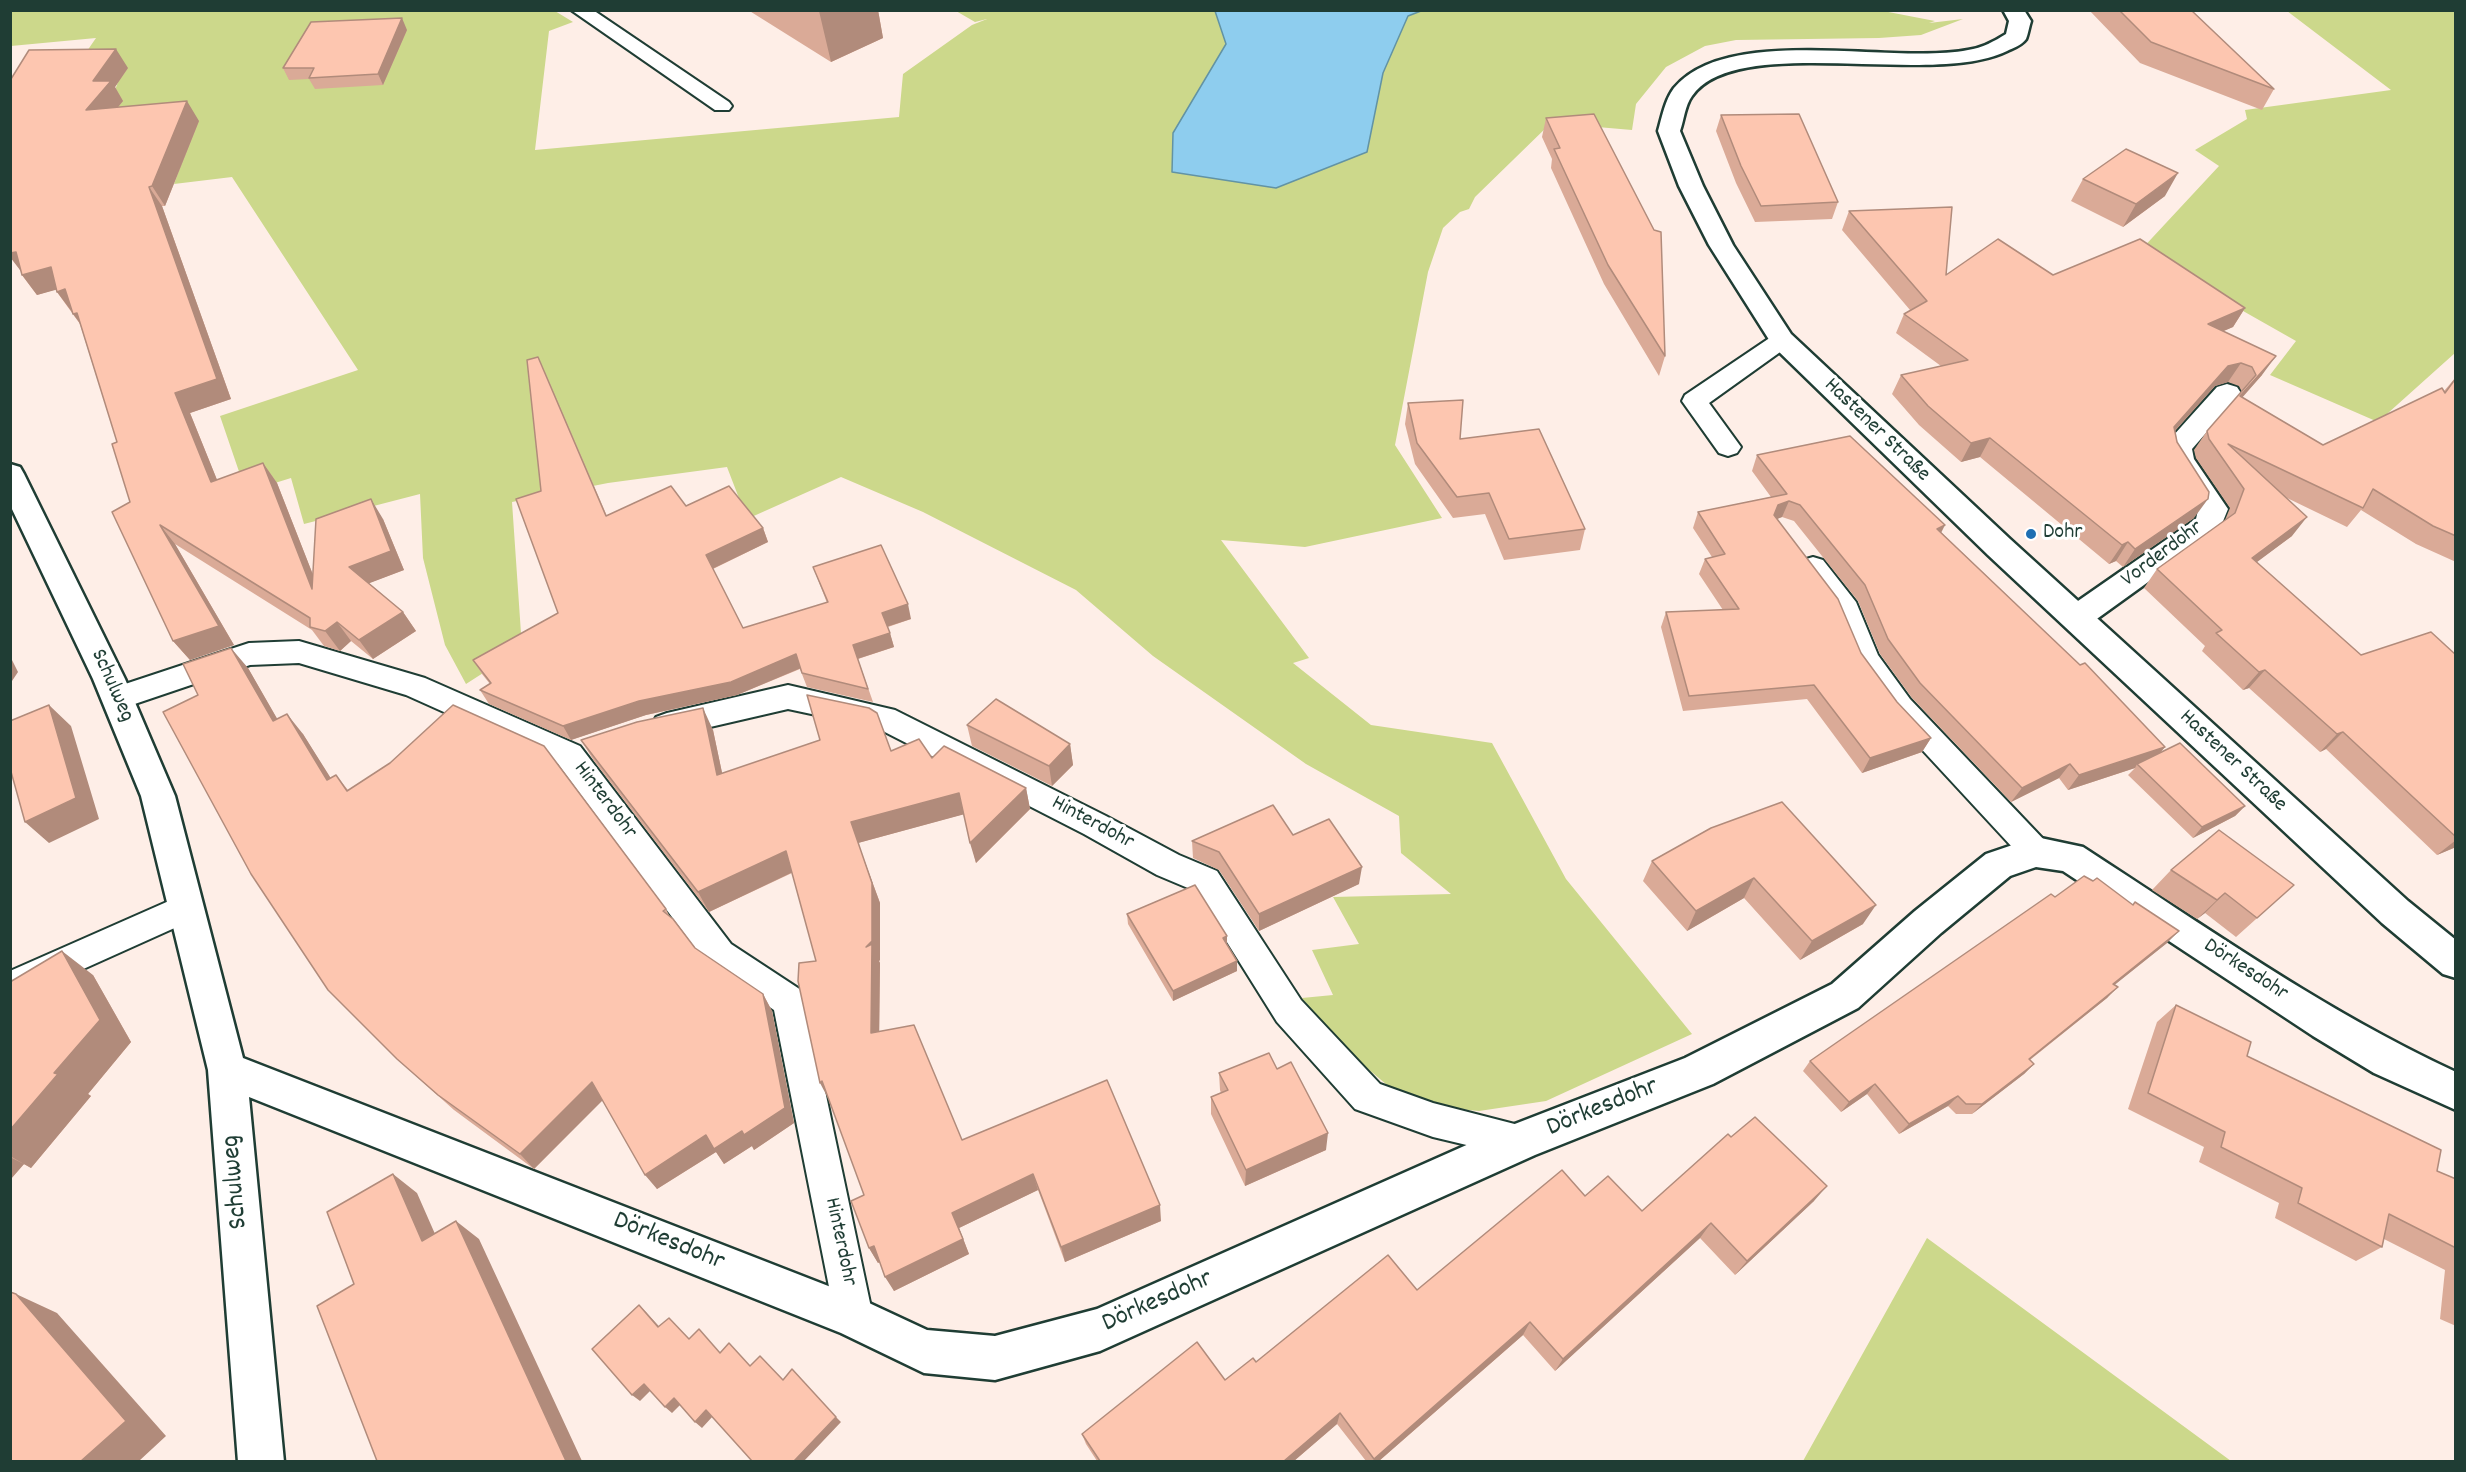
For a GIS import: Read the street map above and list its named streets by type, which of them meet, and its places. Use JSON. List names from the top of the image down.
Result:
{
  "streets": {
    "street": [
      "Hastener Straße",
      "Vorderdohr",
      "Schulweg",
      "Dörkesdohr"
    ],
    "lane": ["Hinterdohr"]
  },
  "crossings": [
    ["Hastener Straße", "Vorderdohr"],
    ["Schulweg", "Hinterdohr"],
    ["Schulweg", "Dörkesdohr"],
    ["Hinterdohr", "Dörkesdohr"]
  ],
  "places": ["Dohr"]
}
